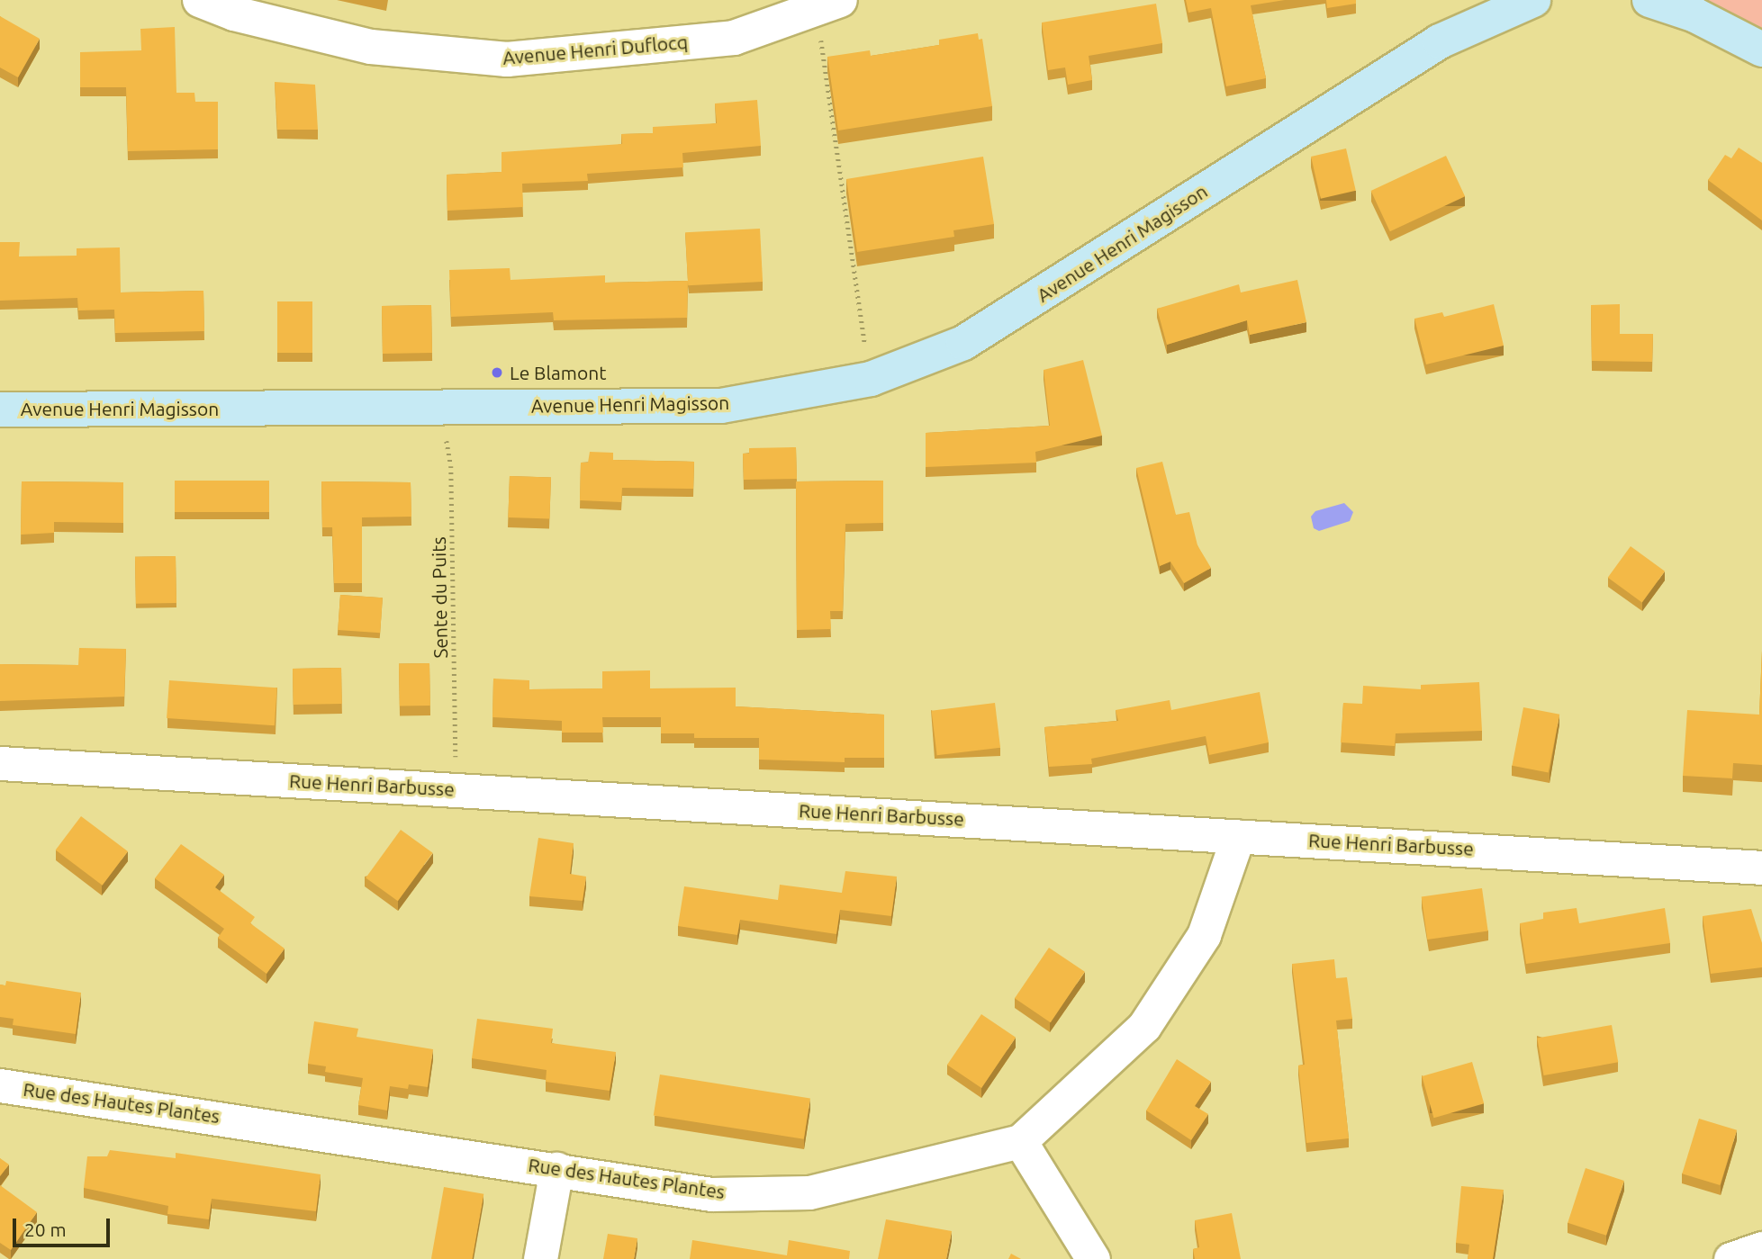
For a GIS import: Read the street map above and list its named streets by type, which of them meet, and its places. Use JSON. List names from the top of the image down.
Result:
{
  "streets": {
    "main road": ["Avenue Henri Magisson"],
    "street": ["Avenue Henri Duflocq", "Rue Henri Barbusse", "Rue des Hautes Plantes"],
    "path": ["Sente du Puits"]
  },
  "crossings": [
    ["Avenue Henri Magisson", "Sente du Puits"],
    ["Sente du Puits", "Rue Henri Barbusse"],
    ["Rue Henri Barbusse", "Rue des Hautes Plantes"]
  ],
  "places": ["Le Blamont"],
  "scale_bar": "20 m"
}
